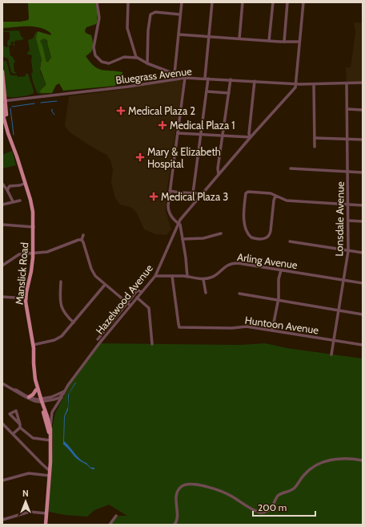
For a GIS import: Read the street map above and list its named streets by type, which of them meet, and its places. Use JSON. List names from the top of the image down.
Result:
{
  "streets": {
    "main road": ["Manslick Road"],
    "street": [
      "Bluegrass Avenue",
      "Lonsdale Avenue",
      "Arling Avenue",
      "Hazelwood Avenue",
      "Huntoon Avenue"
    ]
  },
  "crossings": [
    ["Bluegrass Avenue", "Lonsdale Avenue"],
    ["Bluegrass Avenue", "Manslick Road"],
    ["Bluegrass Avenue", "Hazelwood Avenue"],
    ["Lonsdale Avenue", "Arling Avenue"],
    ["Lonsdale Avenue", "Huntoon Avenue"],
    ["Manslick Road", "Hazelwood Avenue"]
  ],
  "places": {
    "health": [
      "Medical Plaza 2",
      "Medical Plaza 1",
      "Mary & Elizabeth Hospital",
      "Medical Plaza 3"
    ]
  },
  "scale_bar": "200 m",
  "north": "top"
}
